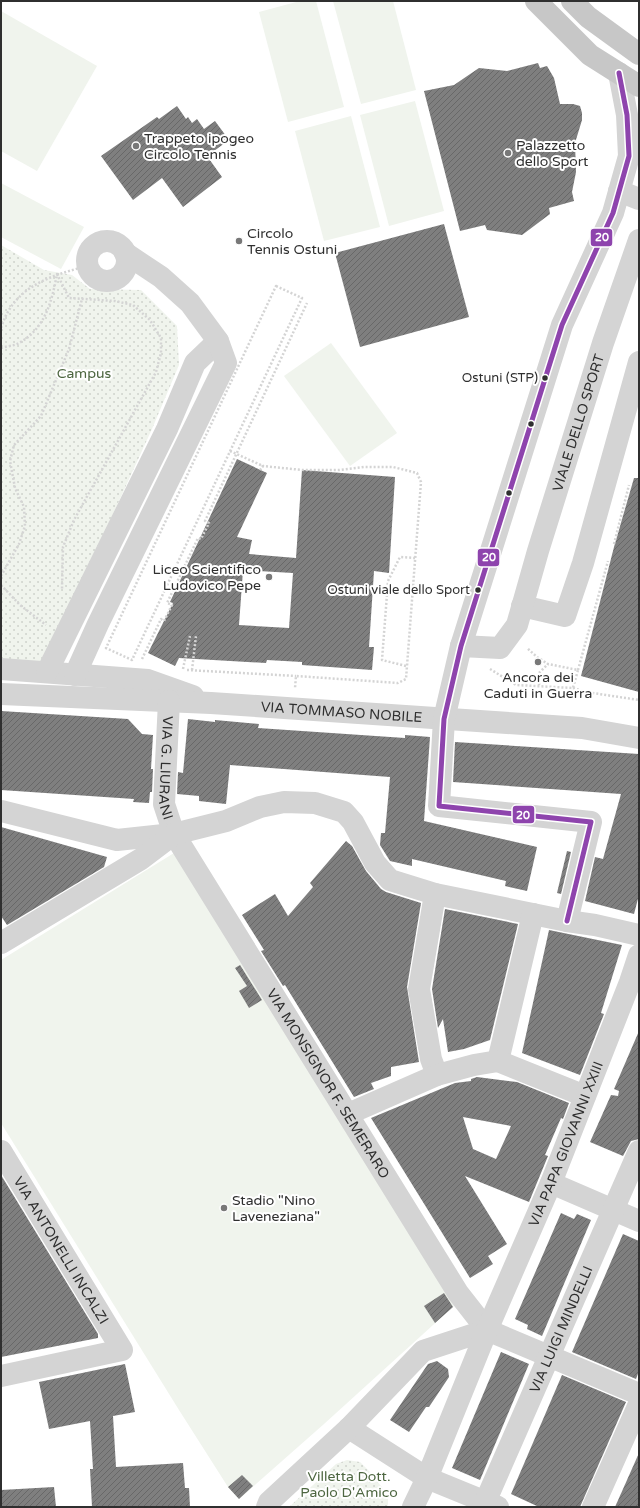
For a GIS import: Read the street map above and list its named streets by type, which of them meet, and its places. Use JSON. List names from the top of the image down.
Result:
{
  "streets": {
    "street": [
      "VIALE DELLO SPORT",
      "VIA TOMMASO NOBILE",
      "VIA G. LIURANI",
      "VIA MONSIGNOR F. SEMERARO",
      "VIA PAPA GIOVANNI XXIII",
      "VIA ANTONELLI INCALZI",
      "VIA LUIGI MINDELLI"
    ]
  },
  "crossings": [
    ["VIA TOMMASO NOBILE", "VIA G. LIURANI"],
    ["VIA G. LIURANI", "VIA MONSIGNOR F. SEMERARO"],
    ["VIA MONSIGNOR F. SEMERARO", "VIA PAPA GIOVANNI XXIII"]
  ],
  "parks": ["Campus", "Villetta Dott. Paolo D'Amico"],
  "places": [
    "Trappeto ipogeo Circolo Tennis",
    "Palazzetto dello Sport",
    "Circolo Tennis Ostuni",
    "Ostuni (STP)",
    "Liceo Scientifico Ludovico Pepe",
    "Ostuni viale dello Sport",
    "Ancora dei Caduti in Guerra",
    "Stadio \"Nino Laveneziana\""
  ],
  "lines": ["transit line 20"]
}
